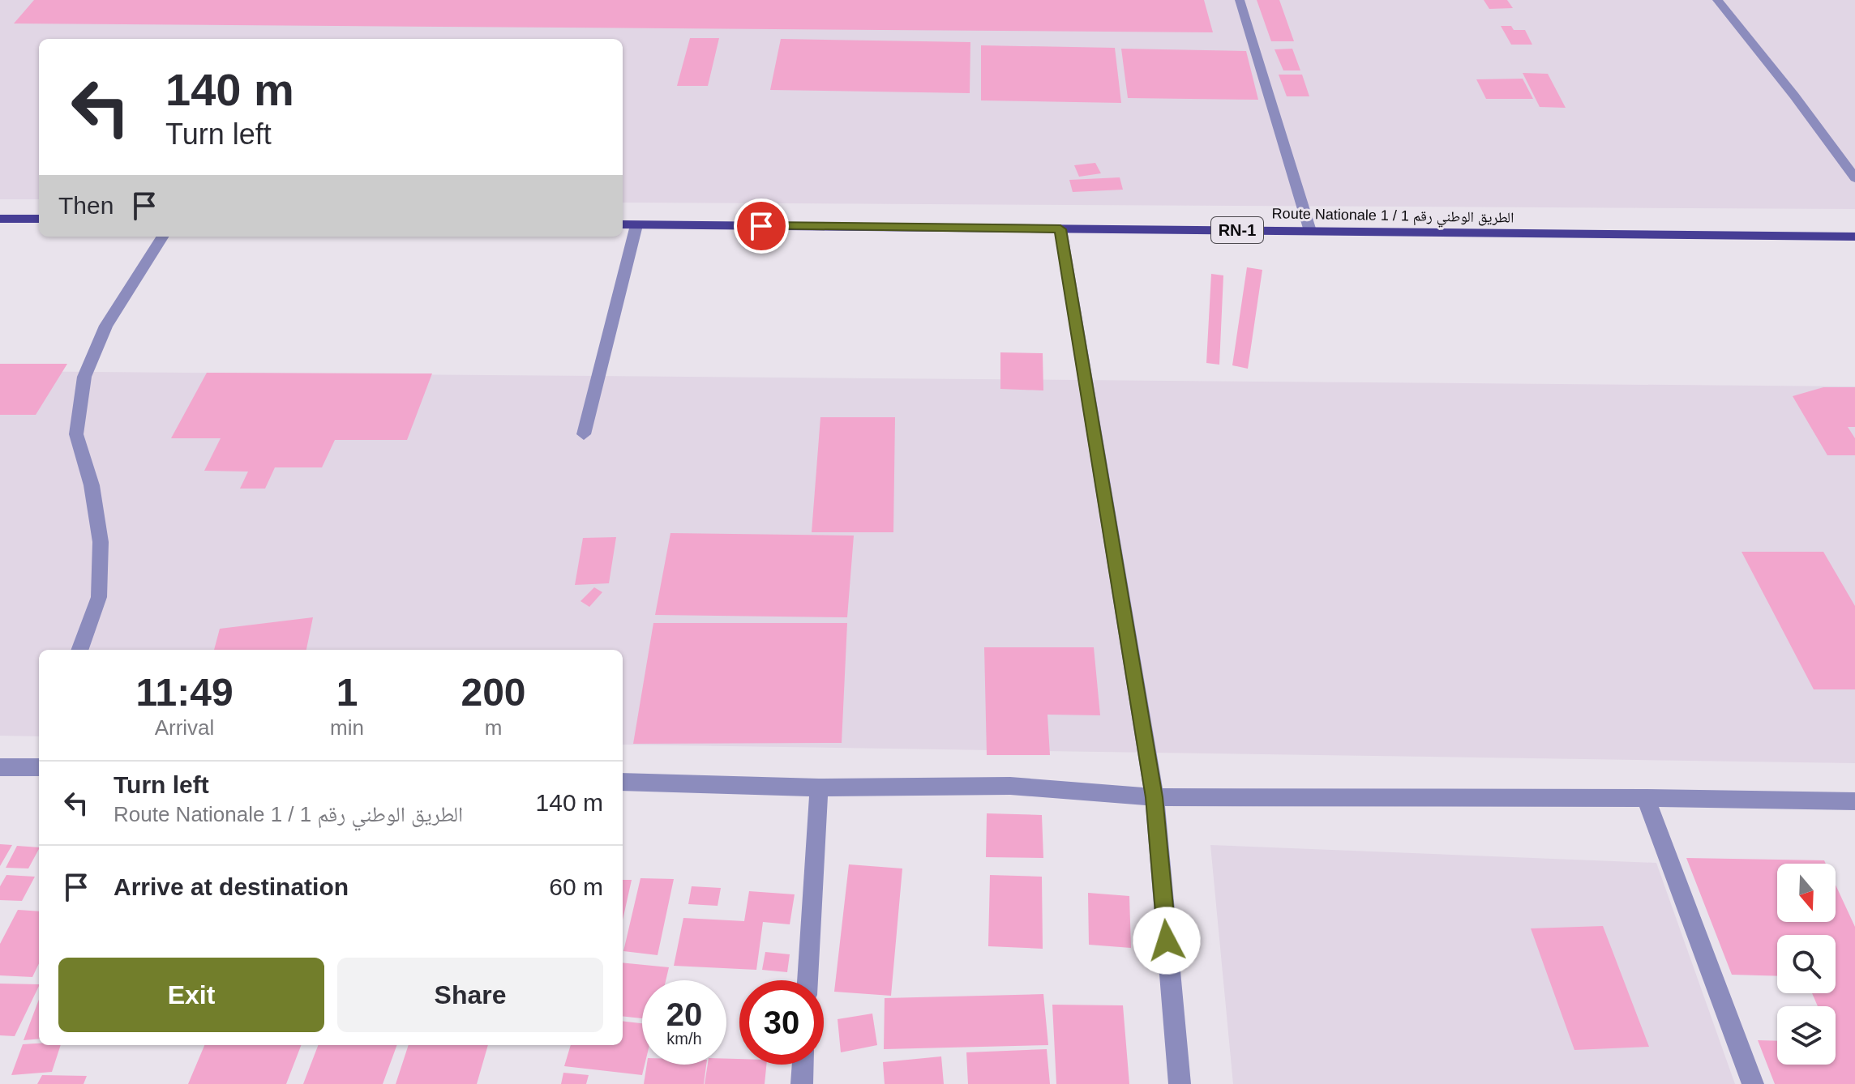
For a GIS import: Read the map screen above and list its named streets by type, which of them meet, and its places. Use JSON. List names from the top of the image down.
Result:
{
  "streets": {
    "main road": ["Route Nationale 1 / الطريق الوطني رقم 1", "RN-1"]
  },
  "north": "bottom",
  "page": {
    "turn": ["140 m", "Turn left"],
    "then": "Then",
    "eta": [
      "11:49",
      "Arrival",
      "1",
      "min",
      "200",
      "m"
    ],
    "list": [
      {
        "name": "Turn left",
        "note": "Route Nationale 1 / الطريق الوطني رقم 1",
        "value": "140 m"
      },
      {
        "name": "Arrive at destination",
        "value": "60 m"
      }
    ],
    "buttons": ["Exit", "Share"],
    "speed": "20 km/h",
    "limit": "30"
  }
}
